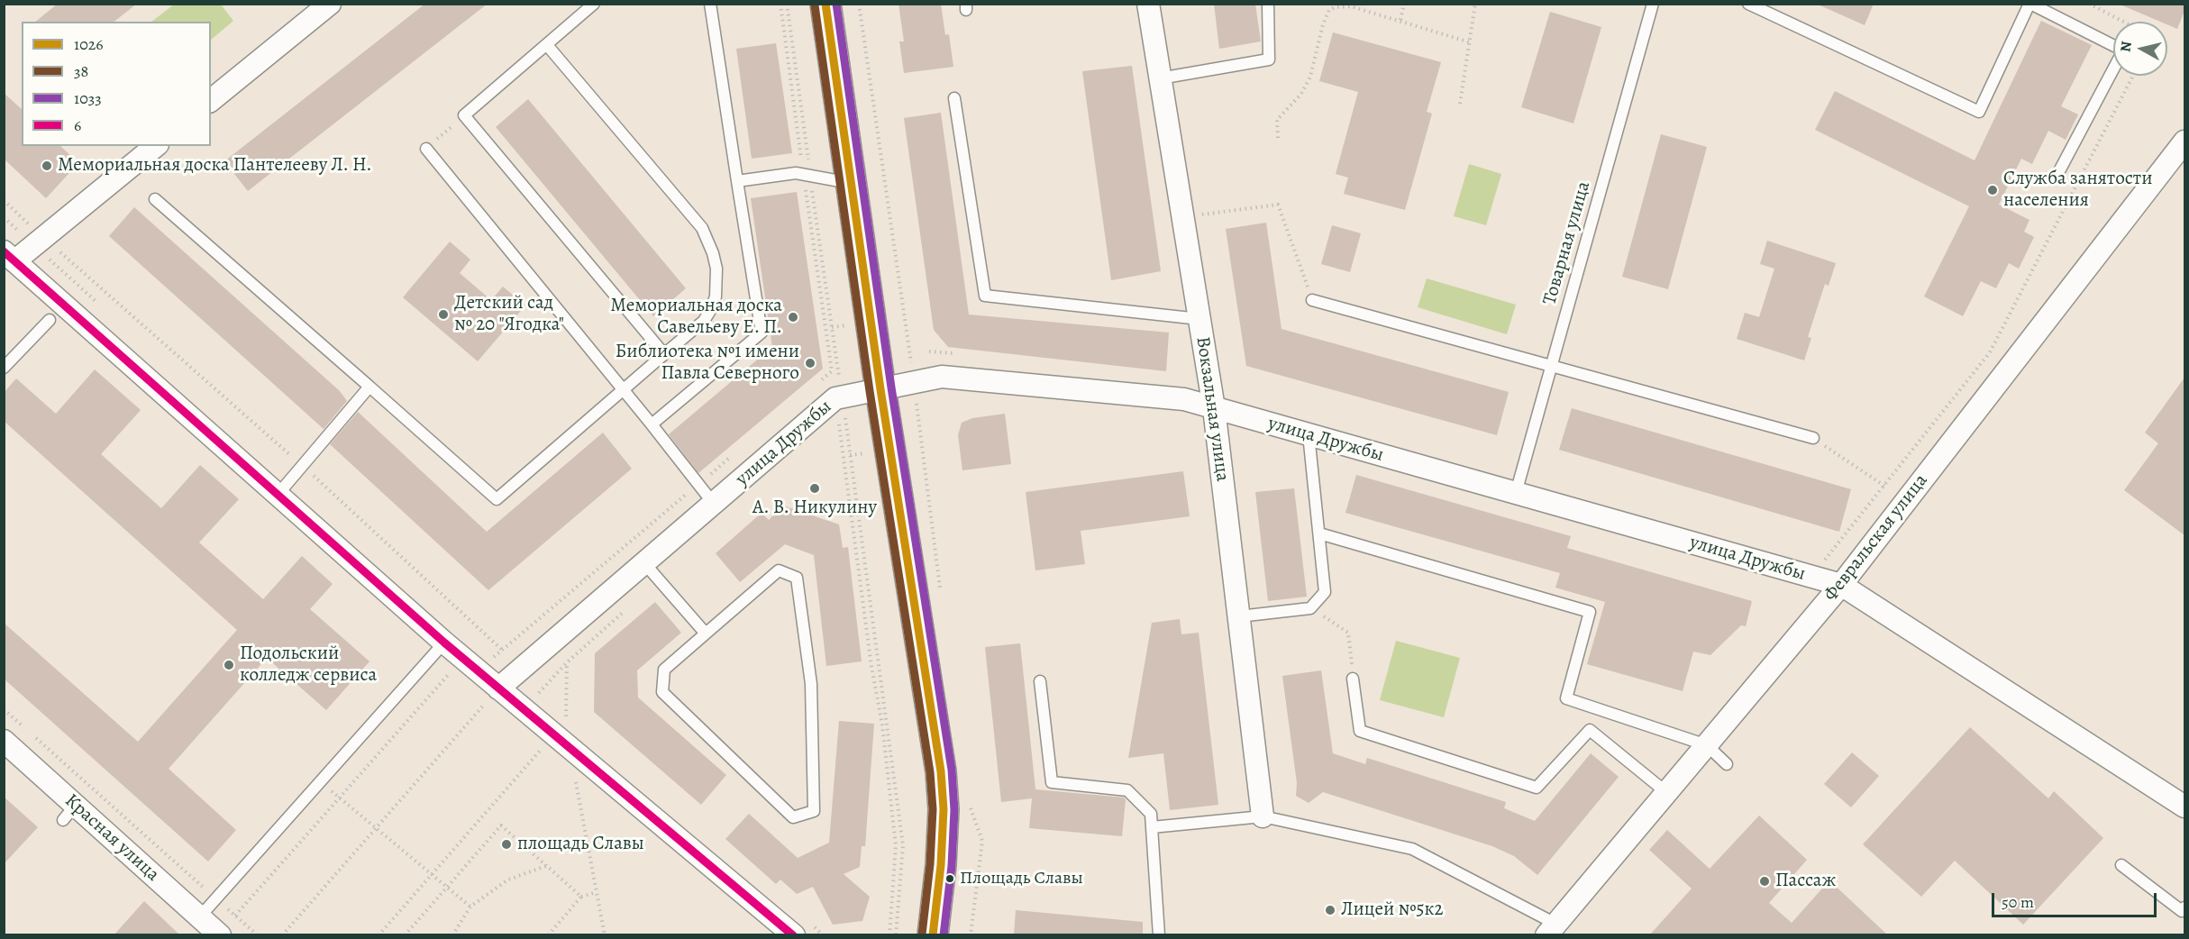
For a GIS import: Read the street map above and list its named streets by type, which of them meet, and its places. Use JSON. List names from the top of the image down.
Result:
{
  "streets": {
    "street": [
      "Вокзальная улица",
      "улица Дружбы",
      "Февральская улица",
      "Красная улица"
    ],
    "lane": ["Товарная улица"]
  },
  "crossings": [
    ["Товарная улица", "улица Дружбы"],
    ["Вокзальная улица", "улица Дружбы"],
    ["улица Дружбы", "Февральская улица"]
  ],
  "places": [
    "Мемориальная доска Пантелееву Л. Н.",
    "Служба занятости населения",
    "Детский сад № 20 \"Ягодка\"",
    "Мемориальная доска Савельеву Е. П.",
    "Библиотека №1 имени Павла Северного",
    "А. В. Никулину",
    "Подольский колледж сервиса",
    "площадь Славы",
    "Площадь Славы",
    "Пассаж",
    "Лицей №5к2"
  ],
  "lines": [
    "transit line 1026",
    "transit line 1033",
    "transit line 38",
    "transit line 6"
  ],
  "legend": [
    "1026",
    "38",
    "1033",
    "6"
  ],
  "scale_bar": "50 m",
  "north": "left"
}
